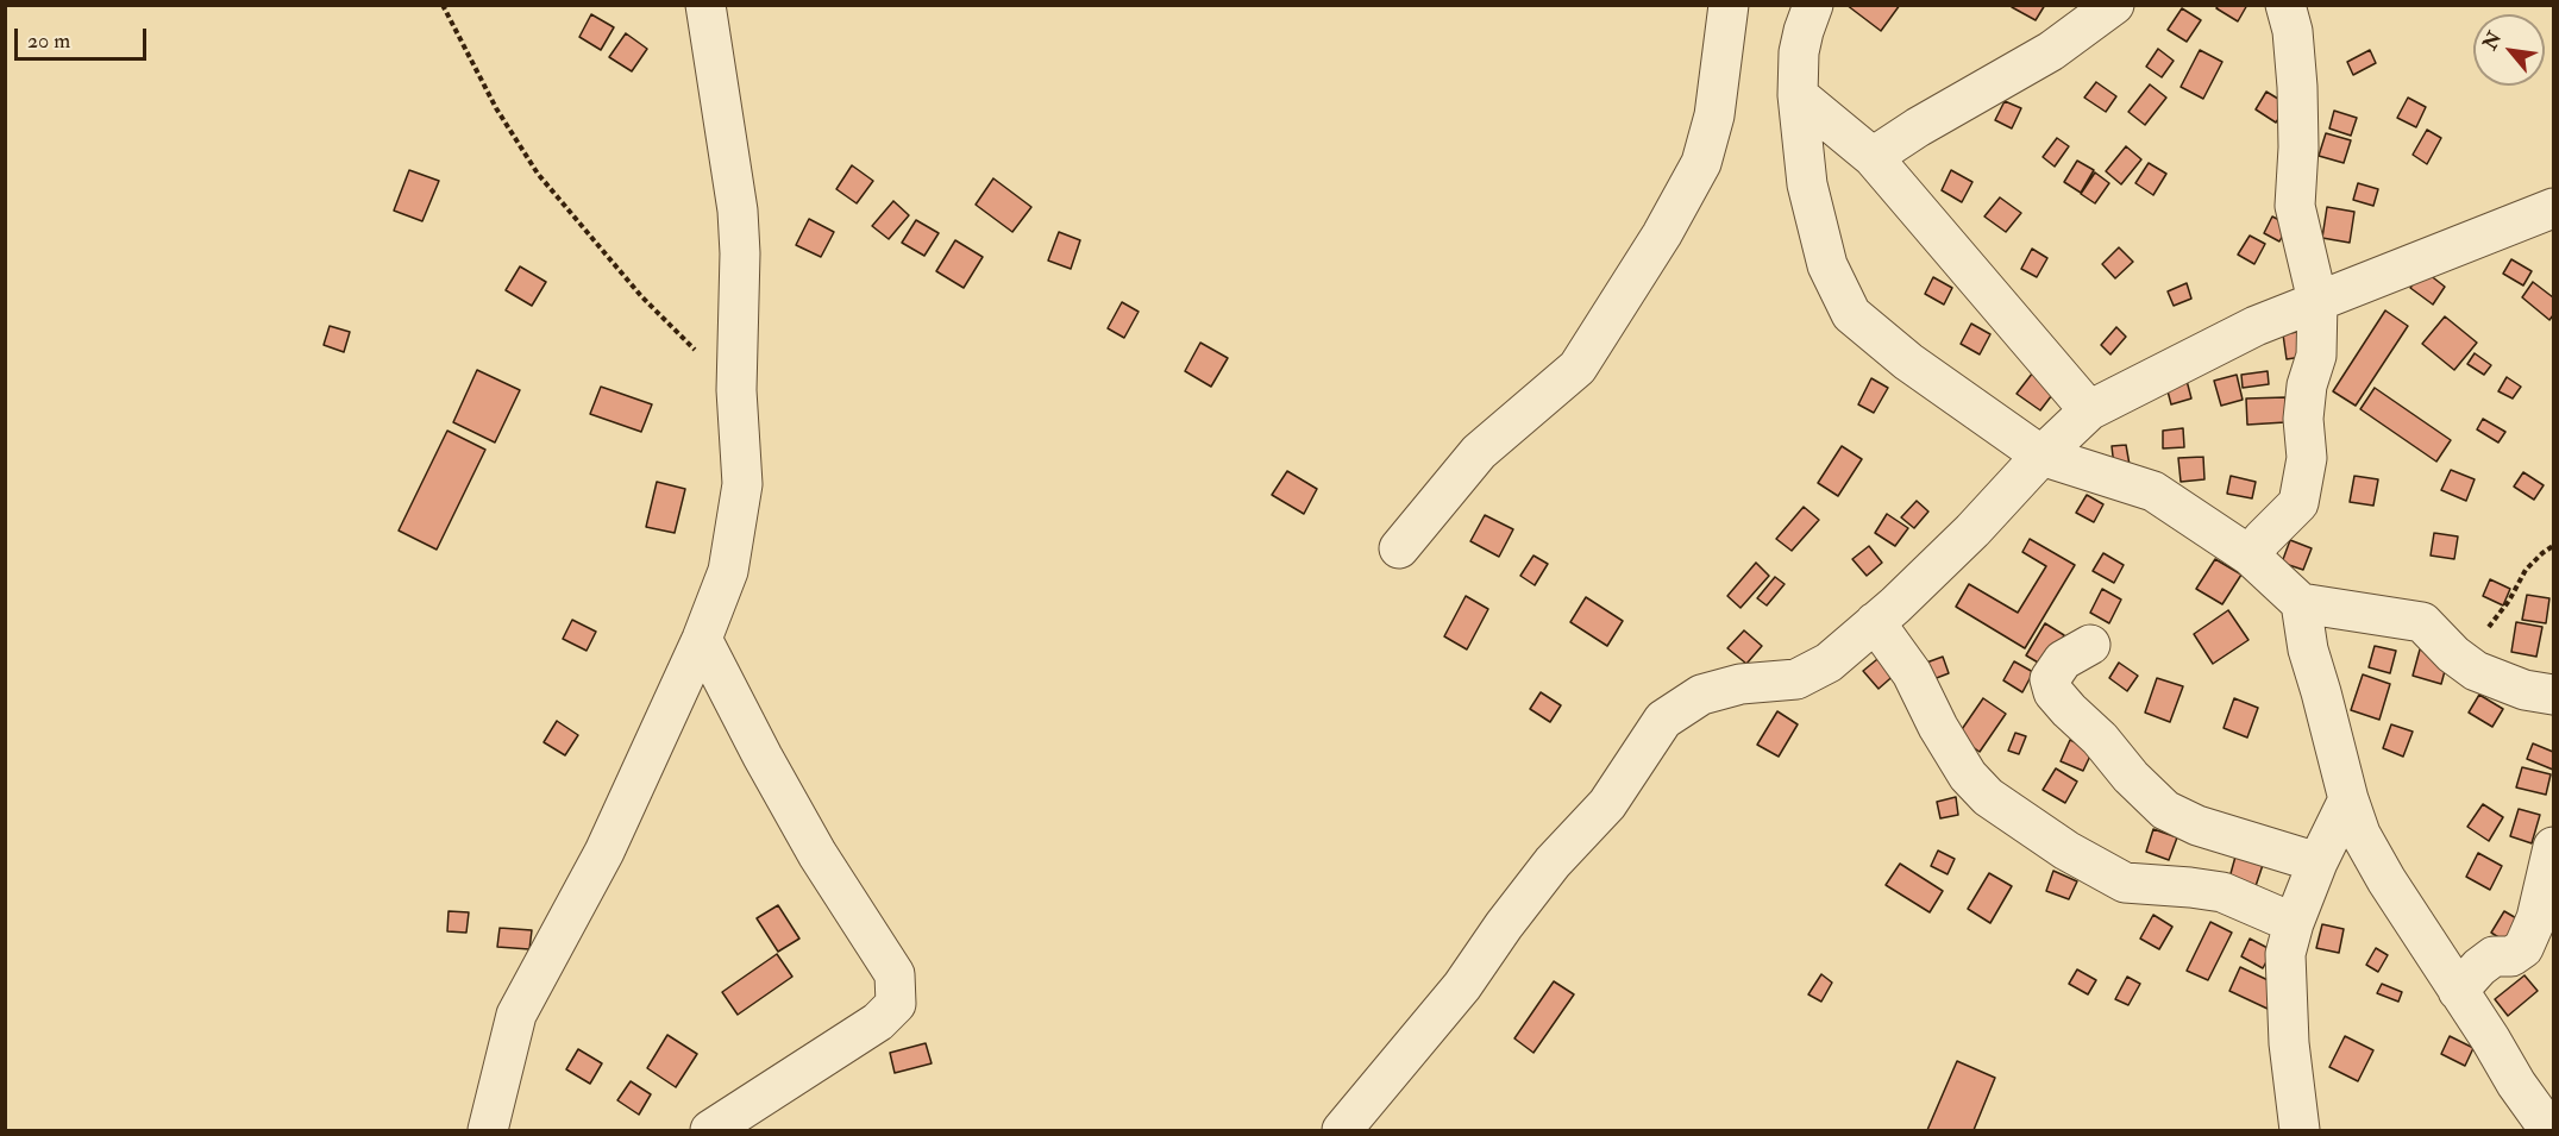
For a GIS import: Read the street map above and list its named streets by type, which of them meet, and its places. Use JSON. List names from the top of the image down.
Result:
{
  "scale_bar": "20 m",
  "north": "top left"
}
